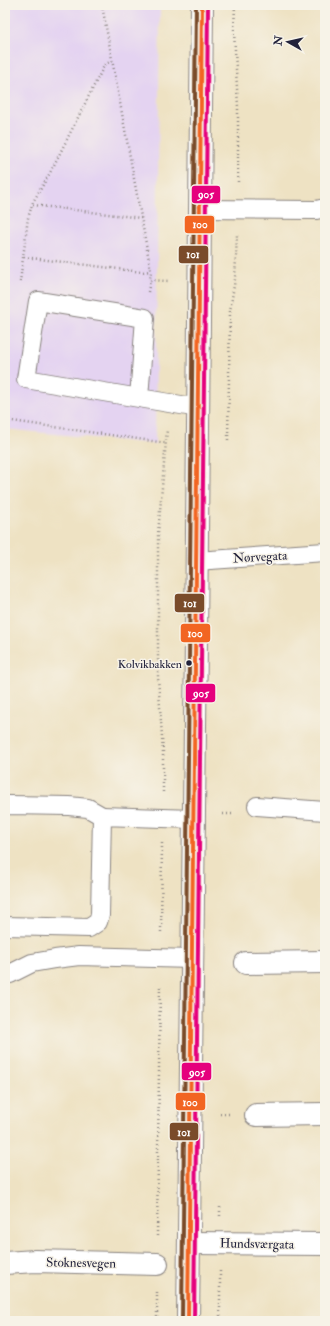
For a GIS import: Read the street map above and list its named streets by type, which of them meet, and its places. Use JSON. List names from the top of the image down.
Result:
{
  "streets": {
    "main road": ["Hundsværgata", "Stoknesvegen"],
    "lane": ["Nørvegata"]
  },
  "places": ["Kolvikbakken"],
  "lines": ["transit line 100", "transit line 905", "transit line 101"],
  "north": "left"
}
